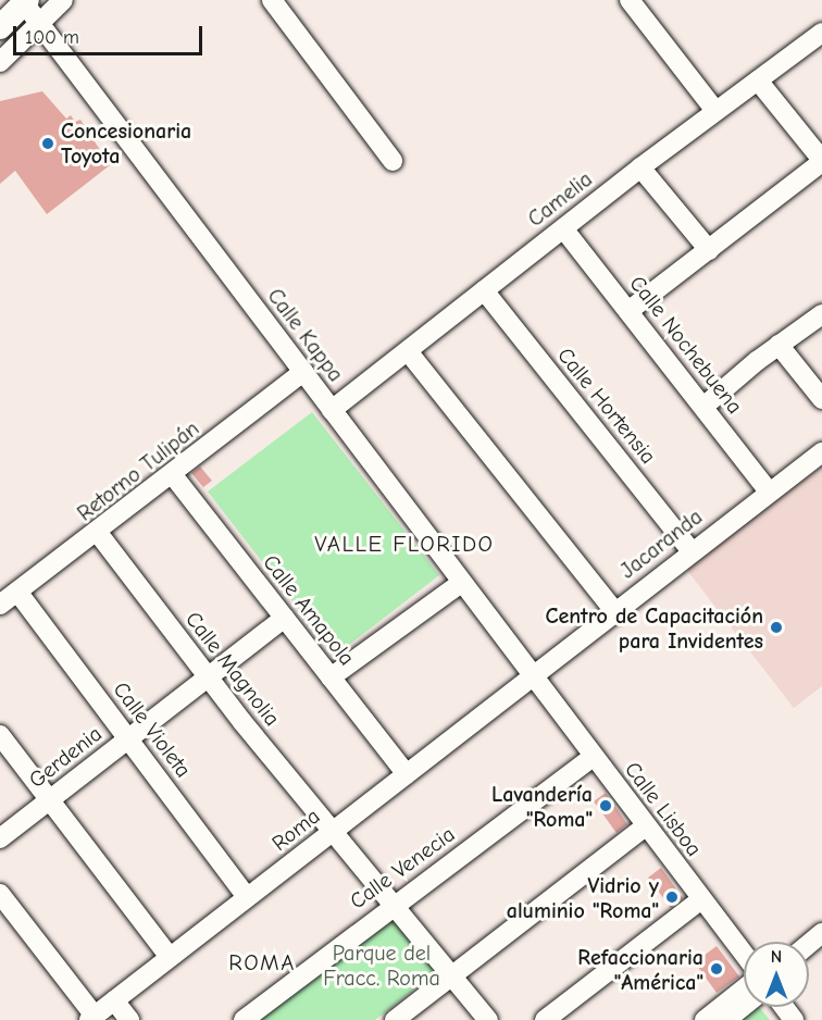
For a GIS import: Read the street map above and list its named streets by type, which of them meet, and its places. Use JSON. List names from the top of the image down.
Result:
{
  "streets": {
    "street": [
      "Camelia",
      "Calle Kappa",
      "Calle Nochebuena",
      "Calle Hortensia",
      "Retorno Tulipán",
      "Jacaranda",
      "Calle Amapola",
      "Calle Magnolia",
      "Calle Violeta",
      "Gerdenia",
      "Calle Lisboa",
      "Roma",
      "Calle Venecia"
    ]
  },
  "crossings": [
    ["Camelia", "Calle Kappa"],
    ["Camelia", "Calle Nochebuena"],
    ["Camelia", "Calle Hortensia"],
    ["Calle Kappa", "Retorno Tulipán"],
    ["Calle Kappa", "Jacaranda"],
    ["Calle Kappa", "Calle Lisboa"],
    ["Calle Kappa", "Roma"],
    ["Calle Nochebuena", "Jacaranda"],
    ["Calle Hortensia", "Jacaranda"],
    ["Retorno Tulipán", "Calle Amapola"],
    ["Retorno Tulipán", "Calle Magnolia"],
    ["Retorno Tulipán", "Calle Violeta"],
    ["Jacaranda", "Calle Lisboa"],
    ["Jacaranda", "Roma"],
    ["Calle Amapola", "Gerdenia"],
    ["Calle Amapola", "Roma"],
    ["Calle Magnolia", "Gerdenia"],
    ["Calle Magnolia", "Roma"],
    ["Calle Magnolia", "Calle Venecia"],
    ["Calle Violeta", "Gerdenia"],
    ["Calle Violeta", "Roma"],
    ["Calle Lisboa", "Roma"],
    ["Calle Lisboa", "Calle Venecia"]
  ],
  "districts": ["VALLE FLORIDO", "ROMA"],
  "parks": ["Parque del Fracc. Roma"],
  "places": [
    "Concesionaria Toyota",
    "Centro de Capacitación para Invidentes",
    "Lavandería \"Roma\"",
    "Vidrio y aluminio \"Roma\"",
    "Refaccionaria \"América\""
  ],
  "scale_bar": "100 m",
  "north": "top"
}
